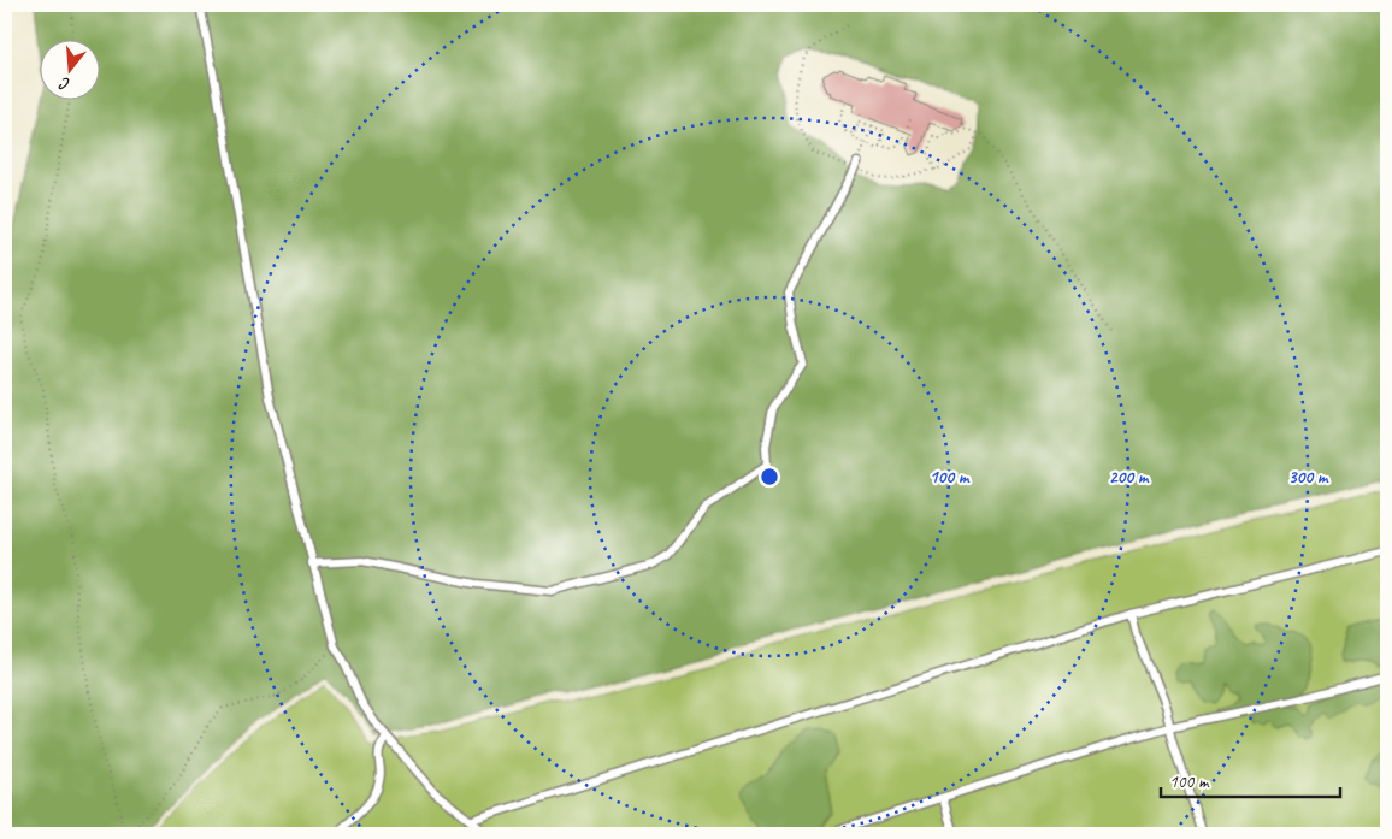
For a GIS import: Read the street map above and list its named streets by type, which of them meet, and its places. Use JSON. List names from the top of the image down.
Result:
{
  "scale_bar": "100 m",
  "north": "bottom",
  "rings": ["100 m", "200 m", "300 m"]
}
